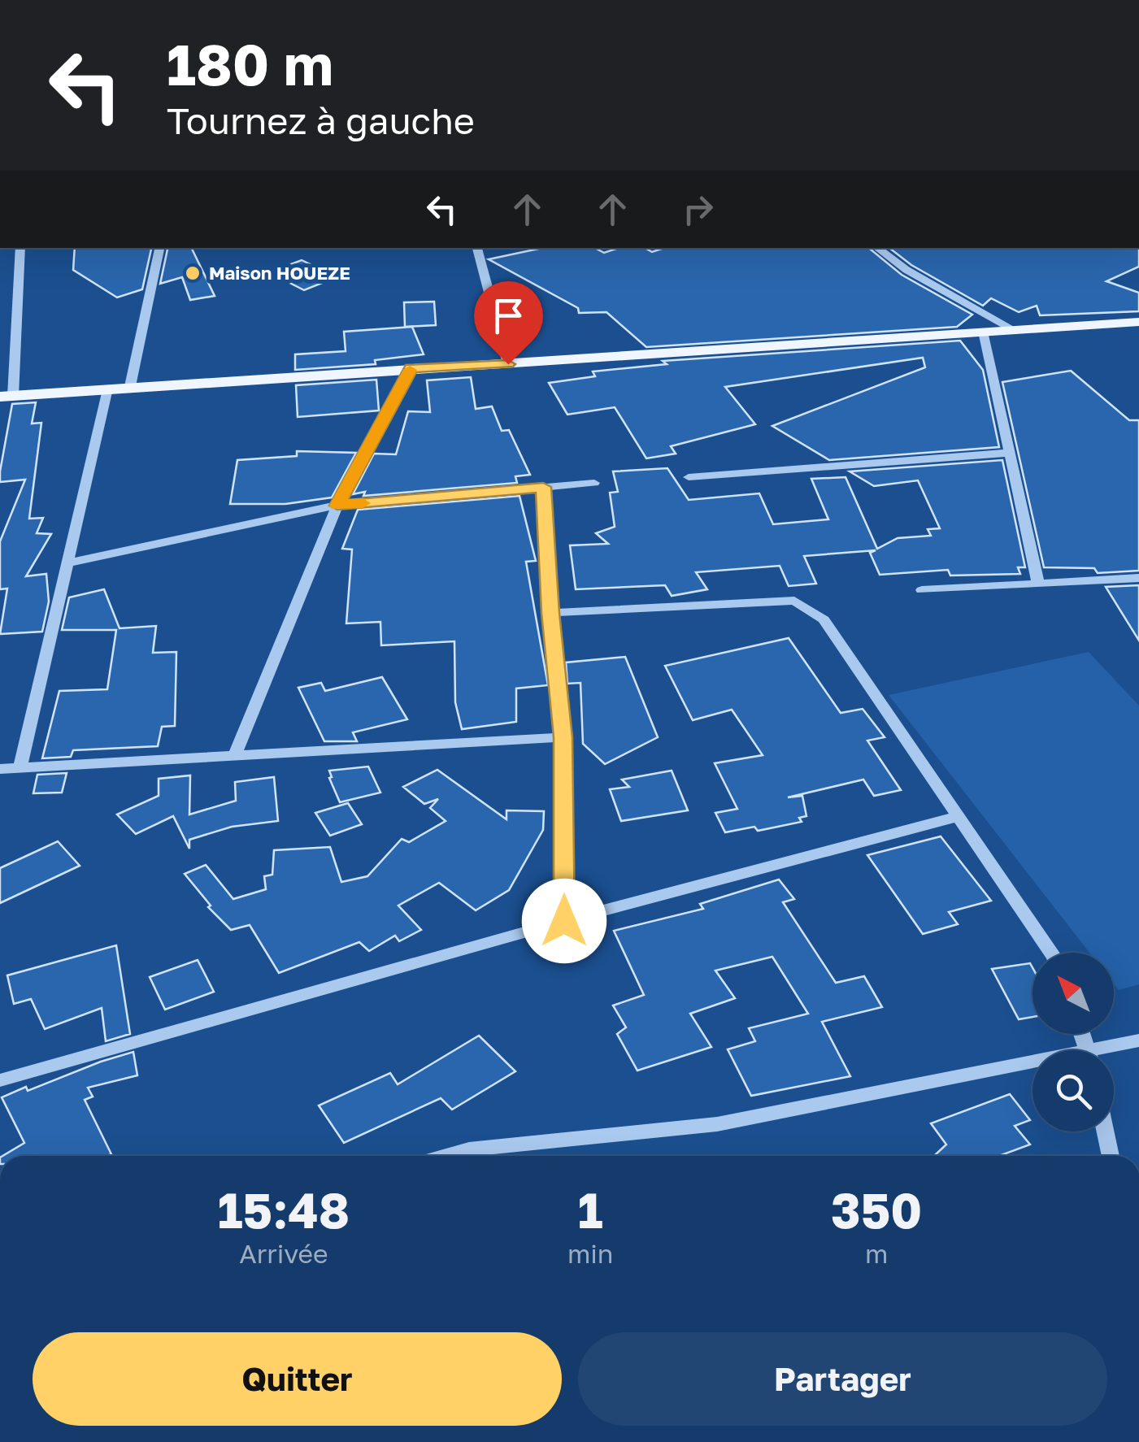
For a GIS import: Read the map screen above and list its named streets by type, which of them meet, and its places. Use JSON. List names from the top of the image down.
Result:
{
  "places": ["Maison HOUEZE"],
  "north": "top left",
  "page": {
    "turn": ["180 m", "Tournez à gauche"],
    "eta": [
      "15:48",
      "Arrivée",
      "1",
      "min",
      "350",
      "m"
    ],
    "buttons": ["Quitter", "Partager"]
  }
}
